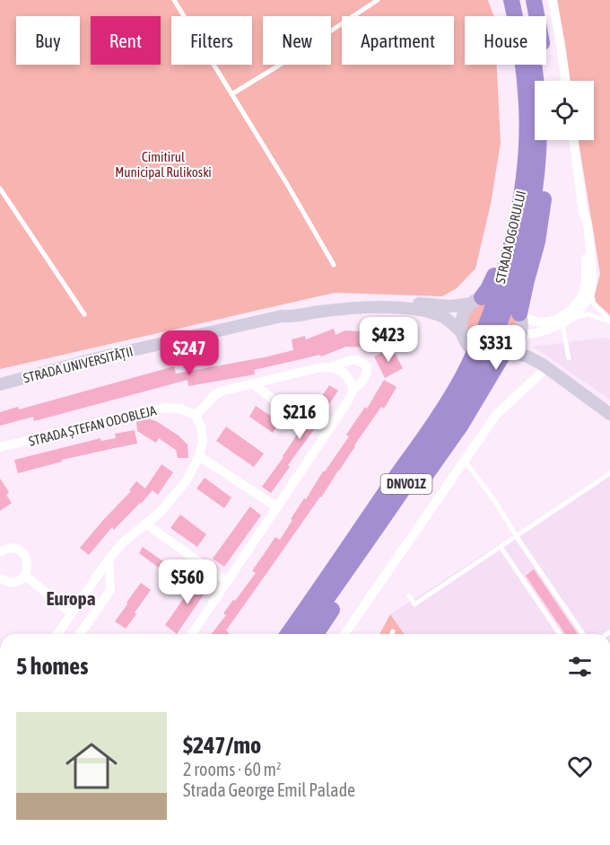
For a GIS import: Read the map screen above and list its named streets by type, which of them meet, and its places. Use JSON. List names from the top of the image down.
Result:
{
  "streets": {
    "highway": ["STRADA OGORULUI", "DNVO1Z"],
    "main road": ["STRADA UNIVERSITĂȚII"],
    "street": ["STRADA ȘTEFAN ODOBLEJA"]
  },
  "districts": ["Europa"],
  "parks": ["Cimitirul Municipal Rulikoski"],
  "page": {
    "chip": [
      "Buy",
      "Rent",
      "Filters",
      "New",
      "Apartment",
      "House"
    ],
    "price": [
      "$423",
      "$331",
      "$247",
      "$216",
      "$560"
    ],
    "heading": "5 homes",
    "list": [
      {
        "name": "$247/mo",
        "note": "2 rooms · 60 m² · Strada George Emil Palade"
      }
    ]
  }
}
